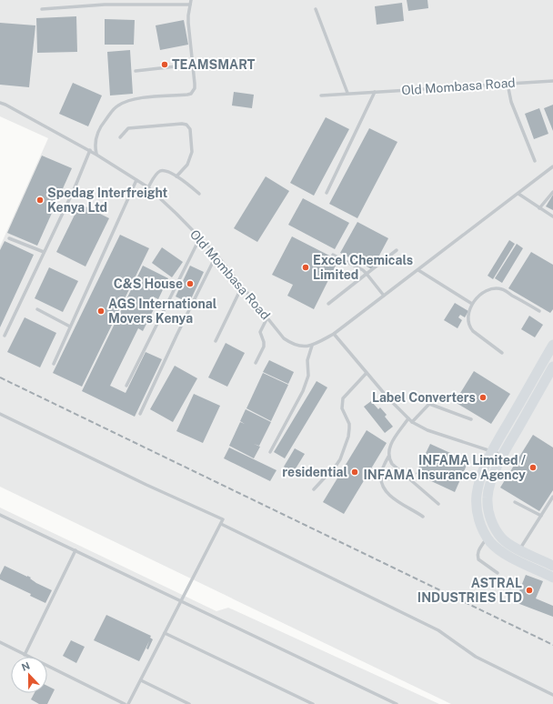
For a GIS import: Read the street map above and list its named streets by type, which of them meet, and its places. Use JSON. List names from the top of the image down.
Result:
{
  "streets": {
    "lane": ["Old Mombasa Road"]
  },
  "places": [
    "TEAMSMART",
    "Spedag Interfreight Kenya Ltd",
    "Excel Chemicals Limited",
    "C&S House",
    "AGS International Movers Kenya",
    "Label Converters",
    "INFAMA Limited / INFAMA Insurance Agency",
    "residential",
    "ASTRAL INDUSTRIES LTD"
  ],
  "north": "top"
}
